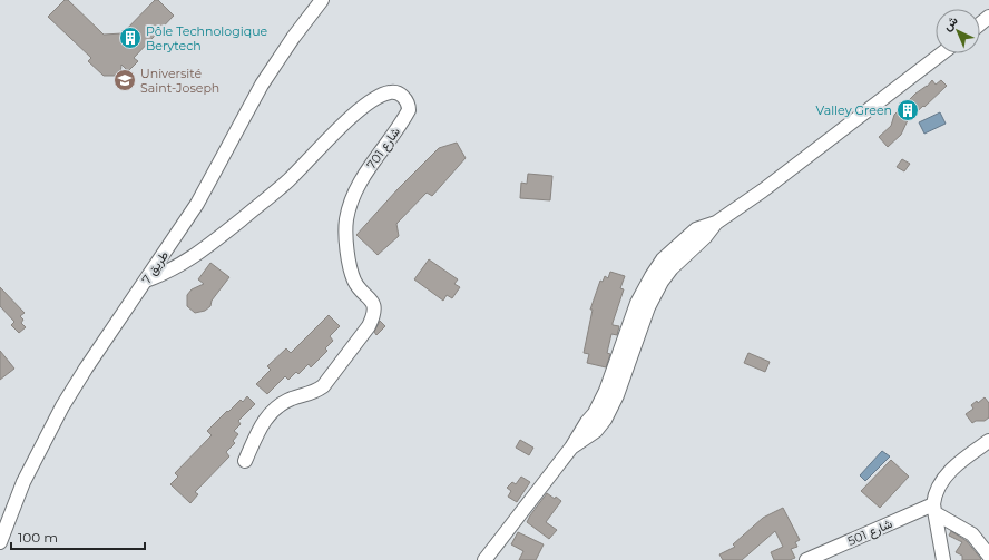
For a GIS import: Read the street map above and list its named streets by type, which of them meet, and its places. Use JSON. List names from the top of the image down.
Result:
{
  "streets": {
    "street": ["شارع 701", "طريق 7", "شارع 501"]
  },
  "crossings": [
    ["شارع 701", "طريق 7"]
  ],
  "places": {
    "building": ["Pôle Technologique Berytech", "Valley Green"],
    "school or university": ["Université Saint-Joseph"]
  },
  "scale_bar": "100 m",
  "north": "top left"
}
